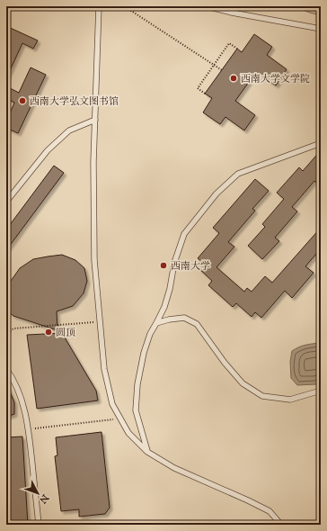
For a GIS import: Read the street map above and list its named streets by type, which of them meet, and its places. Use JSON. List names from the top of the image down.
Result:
{
  "places": [
    "西南大学文学院",
    "西南大学弘文图书馆",
    "西南大学",
    "圆顶"
  ],
  "north": "bottom right"
}
